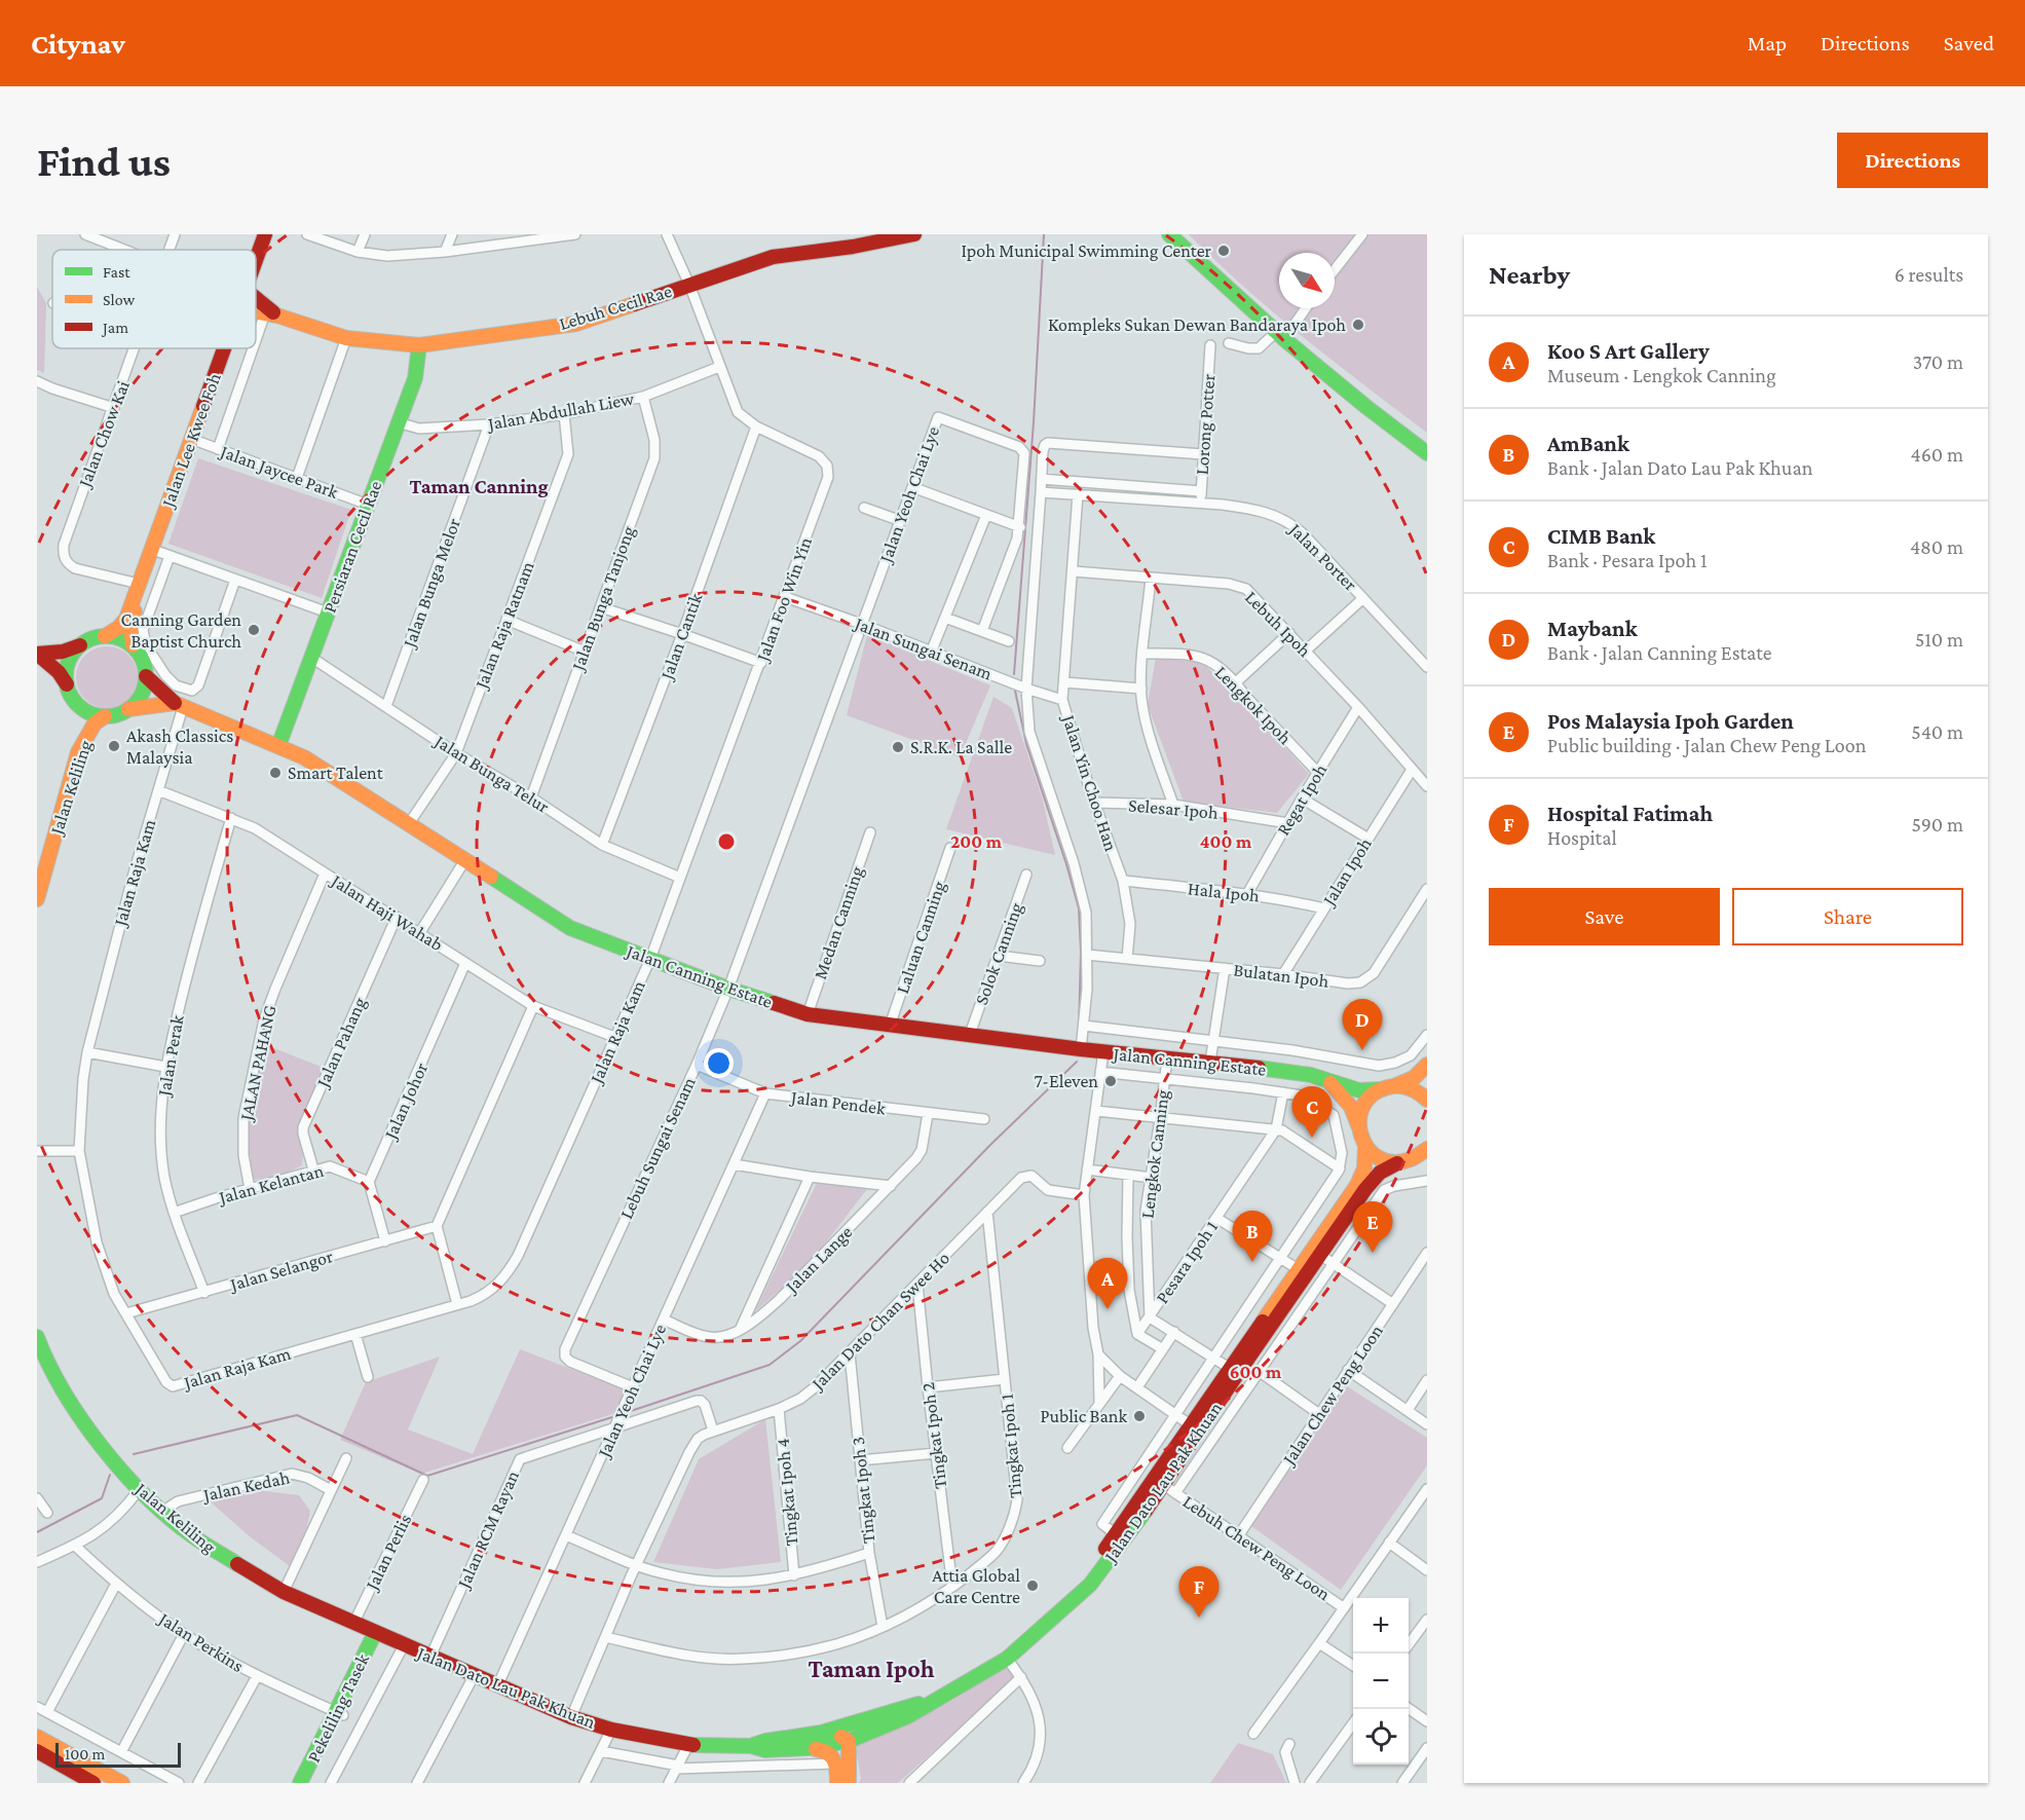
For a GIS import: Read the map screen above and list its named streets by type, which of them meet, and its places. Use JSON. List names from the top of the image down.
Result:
{
  "streets": {
    "main road": [
      "Lebuh Cecil Rae",
      "Jalan Lee Kwee Foh",
      "Persiaran Cecil Rae",
      "Jalan Keliling",
      "Jalan Canning Estate",
      "Jalan Dato Lau Pak Khuan",
      "Pekeliling Tasek"
    ],
    "street": [
      "Jalan Abdullah Liew",
      "Lorong Potter",
      "Jalan Chow Kai",
      "Jalan Jaycee Park",
      "Jalan Yeoh Chai Lye",
      "Jalan Porter",
      "Jalan Bunga Melor",
      "Jalan Bunga Tanjong",
      "Jalan Foo Win Yin",
      "Lebuh Ipoh",
      "Jalan Raja Ratnam",
      "Jalan Cantik",
      "Jalan Sungai Senam",
      "Lengkok Ipoh",
      "Jalan Bunga Telur",
      "Jalan Yin Choo Han",
      "Regat Ipoh",
      "Selesar Ipoh",
      "Jalan Ipoh",
      "Jalan Raja Kam",
      "Hala Ipoh",
      "Jalan Haji Wahab",
      "Medan Canning",
      "Laluan Canning",
      "Solok Canning",
      "Bulatan Ipoh",
      "Jalan Pahang",
      "Jalan Perak",
      "JALAN PAHANG",
      "Jalan Johor",
      "Jalan Pendek",
      "Lebuh Sungai Senam",
      "Lengkok Canning",
      "Jalan Kelantan",
      "Jalan Lange",
      "Pesara Ipoh 1",
      "Jalan Selangor",
      "Jalan Dato Chan Swee Ho",
      "Jalan Chew Peng Loon",
      "Tingkat Ipoh 2",
      "Tingkat Ipoh 1",
      "Jalan Kedah",
      "Tingkat Ipoh 3",
      "Tingkat Ipoh 4",
      "Jalan RCM Rayan",
      "Lebuh Chew Peng Loon",
      "Jalan Perlis",
      "Jalan Perkins"
    ]
  },
  "crossings": [
    ["Lebuh Cecil Rae", "Persiaran Cecil Rae"],
    ["Lebuh Cecil Rae", "Jalan Foo Win Yin"],
    ["Jalan Abdullah Liew", "Persiaran Cecil Rae"],
    ["Jalan Abdullah Liew", "Jalan Bunga Melor"],
    ["Jalan Abdullah Liew", "Jalan Bunga Tanjong"],
    ["Jalan Abdullah Liew", "Jalan Foo Win Yin"],
    ["Jalan Abdullah Liew", "Jalan Raja Ratnam"],
    ["Lorong Potter", "Jalan Porter"],
    ["Jalan Chow Kai", "Jalan Lee Kwee Foh"],
    ["Jalan Lee Kwee Foh", "Jalan Jaycee Park"],
    ["Jalan Lee Kwee Foh", "Jalan Keliling"],
    ["Jalan Lee Kwee Foh", "Jalan Canning Estate"],
    ["Jalan Jaycee Park", "Persiaran Cecil Rae"],
    ["Jalan Yeoh Chai Lye", "Jalan Sungai Senam"],
    ["Jalan Yeoh Chai Lye", "Jalan Pendek"],
    ["Jalan Yeoh Chai Lye", "Lebuh Sungai Senam"],
    ["Jalan Yeoh Chai Lye", "Jalan Lange"],
    ["Jalan Yeoh Chai Lye", "Jalan Dato Lau Pak Khuan"],
    ["Jalan Yeoh Chai Lye", "Jalan RCM Rayan"],
    ["Persiaran Cecil Rae", "Jalan Bunga Telur"],
    ["Persiaran Cecil Rae", "Jalan Canning Estate"],
    ["Jalan Porter", "Jalan Yin Choo Han"],
    ["Jalan Bunga Melor", "Jalan Bunga Telur"],
    ["Jalan Bunga Tanjong", "Jalan Bunga Telur"],
    ["Jalan Foo Win Yin", "Jalan Cantik"],
    ["Jalan Foo Win Yin", "Jalan Sungai Senam"],
    ["Jalan Foo Win Yin", "Jalan Bunga Telur"],
    ["Jalan Foo Win Yin", "Jalan Raja Kam"],
    ["Jalan Foo Win Yin", "Jalan Canning Estate"],
    ["Lebuh Ipoh", "Jalan Yin Choo Han"],
    ["Lebuh Ipoh", "Regat Ipoh"],
    ["Lebuh Ipoh", "Jalan Ipoh"],
    ["Jalan Raja Ratnam", "Jalan Bunga Telur"],
    ["Jalan Raja Ratnam", "Jalan Canning Estate"],
    ["Jalan Cantik", "Jalan Bunga Telur"],
    ["Jalan Sungai Senam", "Jalan Yin Choo Han"],
    ["Jalan Sungai Senam", "Lebuh Sungai Senam"],
    ["Lengkok Ipoh", "Regat Ipoh"],
    ["Jalan Yin Choo Han", "Selesar Ipoh"],
    ["Jalan Yin Choo Han", "Hala Ipoh"],
    ["Jalan Yin Choo Han", "Bulatan Ipoh"],
    ["Jalan Keliling", "Jalan Canning Estate"],
    ["Jalan Keliling", "Jalan Dato Lau Pak Khuan"],
    ["Jalan Keliling", "Jalan Kedah"],
    ["Jalan Keliling", "Jalan Perlis"],
    ["Jalan Keliling", "Pekeliling Tasek"],
    ["Regat Ipoh", "Selesar Ipoh"],
    ["Regat Ipoh", "Hala Ipoh"],
    ["Jalan Ipoh", "Hala Ipoh"],
    ["Jalan Ipoh", "Bulatan Ipoh"],
    ["Jalan Raja Kam", "Jalan Haji Wahab"],
    ["Jalan Raja Kam", "Jalan Canning Estate"],
    ["Jalan Raja Kam", "Jalan Selangor"],
    ["Jalan Haji Wahab", "Jalan Pahang"],
    ["Jalan Haji Wahab", "Jalan Perak"],
    ["Jalan Haji Wahab", "JALAN PAHANG"],
    ["Jalan Haji Wahab", "Jalan Johor"],
    ["Medan Canning", "Jalan Canning Estate"],
    ["Laluan Canning", "Jalan Canning Estate"],
    ["Solok Canning", "Jalan Canning Estate"],
    ["Jalan Canning Estate", "Lebuh Sungai Senam"],
    ["Jalan Canning Estate", "Lengkok Canning"],
    ["Jalan Pahang", "Jalan Kelantan"],
    ["Jalan Perak", "Jalan Kelantan"],
    ["Jalan Perak", "Jalan Selangor"],
    ["JALAN PAHANG", "Jalan Kelantan"],
    ["Jalan Johor", "Jalan Kelantan"],
    ["Jalan Pendek", "Lebuh Sungai Senam"],
    ["Jalan Pendek", "Jalan Lange"],
    ["Lengkok Canning", "Pesara Ipoh 1"],
    ["Jalan Dato Chan Swee Ho", "Tingkat Ipoh 2"],
    ["Jalan Dato Chan Swee Ho", "Tingkat Ipoh 1"],
    ["Jalan Dato Chan Swee Ho", "Jalan Dato Lau Pak Khuan"],
    ["Jalan Dato Chan Swee Ho", "Tingkat Ipoh 3"],
    ["Jalan Dato Chan Swee Ho", "Tingkat Ipoh 4"],
    ["Jalan Dato Chan Swee Ho", "Jalan RCM Rayan"],
    ["Jalan Chew Peng Loon", "Lebuh Chew Peng Loon"],
    ["Tingkat Ipoh 2", "Tingkat Ipoh 1"],
    ["Tingkat Ipoh 1", "Tingkat Ipoh 3"],
    ["Jalan Dato Lau Pak Khuan", "Jalan RCM Rayan"],
    ["Jalan Dato Lau Pak Khuan", "Lebuh Chew Peng Loon"],
    ["Jalan Dato Lau Pak Khuan", "Pekeliling Tasek"],
    ["Jalan Perkins", "Pekeliling Tasek"]
  ],
  "districts": ["Taman Canning", "Taman Ipoh"],
  "places": [
    "Ipoh Municipal Swimming Center",
    "Kompleks Sukan Dewan Bandaraya Ipoh",
    "Canning Garden Baptist Church",
    "Akash Classics Malaysia",
    "S.R.K. La Salle",
    "Smart Talent",
    "7-Eleven",
    "Public Bank",
    "Attia Global Care Centre"
  ],
  "legend": ["Fast", "Slow", "Jam"],
  "scale_bar": "100 m",
  "north": "bottom right",
  "page": {
    "header": "Citynav",
    "nav": ["Map", "Directions", "Saved"],
    "buttons": [
      "Directions",
      ["Save", "Share"]
    ],
    "title": "Find us",
    "heading": ["Nearby", "6 results"],
    "list": [
      {
        "mark": "A",
        "name": "Koo S Art Gallery",
        "note": "Museum · Lengkok Canning",
        "value": "370 m"
      },
      {
        "mark": "B",
        "name": "AmBank",
        "note": "Bank · Jalan Dato Lau Pak Khuan",
        "value": "460 m"
      },
      {
        "mark": "C",
        "name": "CIMB Bank",
        "note": "Bank · Pesara Ipoh 1",
        "value": "480 m"
      },
      {
        "mark": "D",
        "name": "Maybank",
        "note": "Bank · Jalan Canning Estate",
        "value": "510 m"
      },
      {
        "mark": "E",
        "name": "Pos Malaysia Ipoh Garden",
        "note": "Public building · Jalan Chew Peng Loon",
        "value": "540 m"
      },
      {
        "mark": "F",
        "name": "Hospital Fatimah",
        "note": "Hospital",
        "value": "590 m"
      }
    ],
    "pins": [
      "D",
      "C",
      "E",
      "B",
      "A",
      "F"
    ],
    "map_buttons": ["+", "−"],
    "scale": "100 m"
  },
  "rings": ["200 m", "400 m", "600 m"]
}
